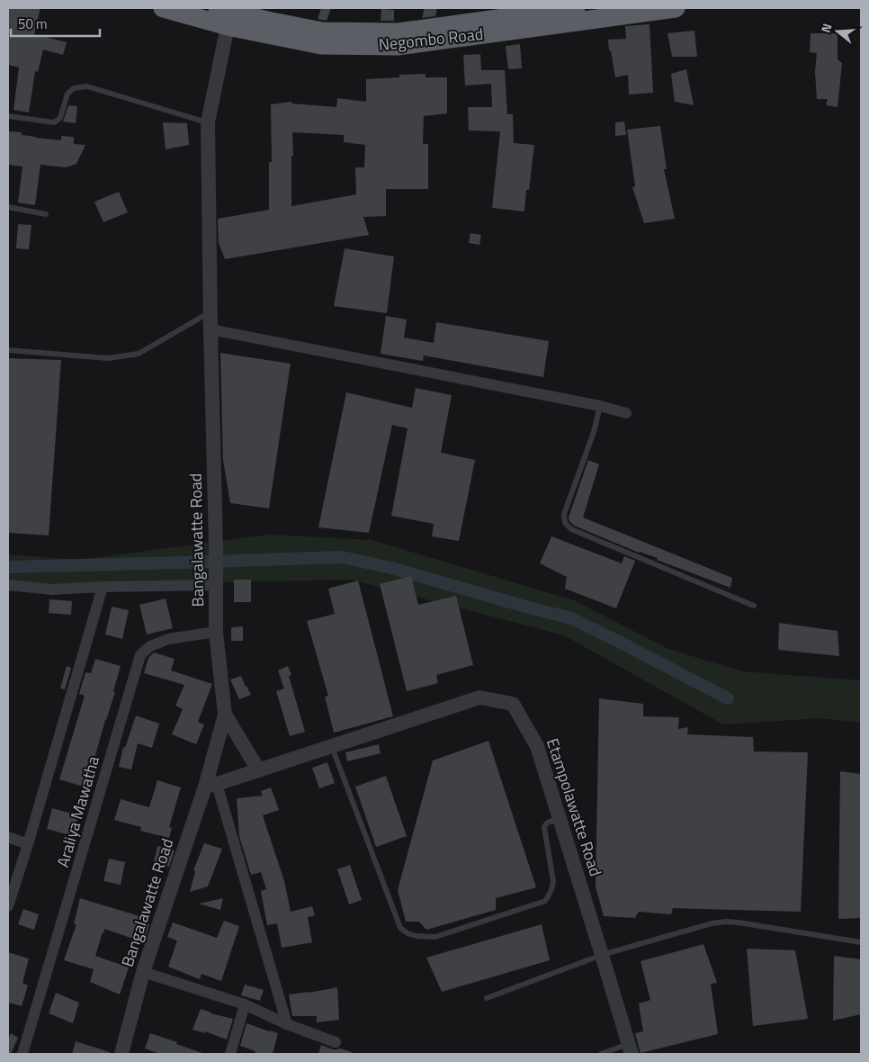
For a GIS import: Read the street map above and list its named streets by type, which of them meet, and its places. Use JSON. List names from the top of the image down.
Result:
{
  "streets": {
    "highway": ["Negombo Road"],
    "street": ["Bangalawatte Road", "Etampolawatte Road", "Araliya Mawatha"]
  },
  "crossings": [
    ["Negombo Road", "Bangalawatte Road"],
    ["Bangalawatte Road", "Etampolawatte Road"],
    ["Bangalawatte Road", "Araliya Mawatha"]
  ],
  "scale_bar": "50 m",
  "north": "left"
}
